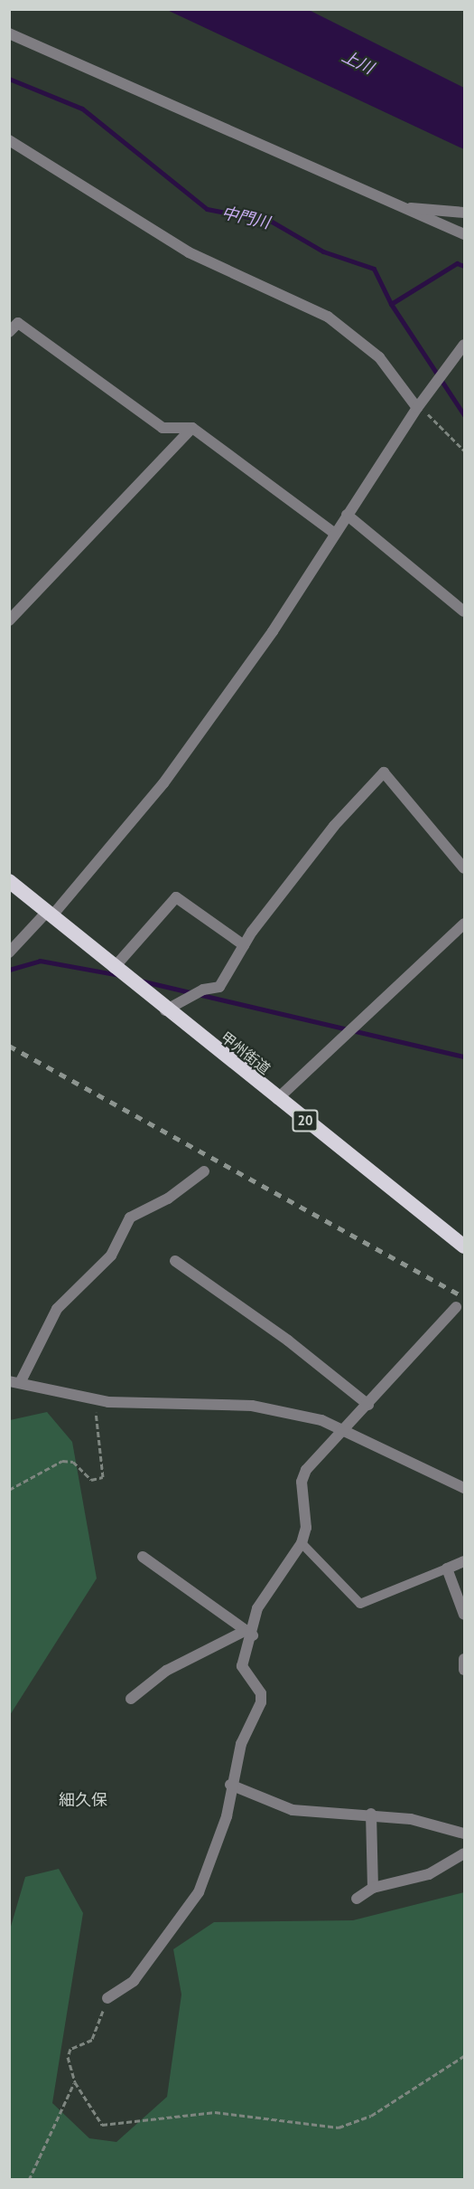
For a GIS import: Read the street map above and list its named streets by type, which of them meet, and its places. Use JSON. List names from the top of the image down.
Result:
{
  "streets": {
    "highway": ["甲州街道", "20"]
  },
  "districts": ["細久保"],
  "water": ["上川", "中門川"]
}
